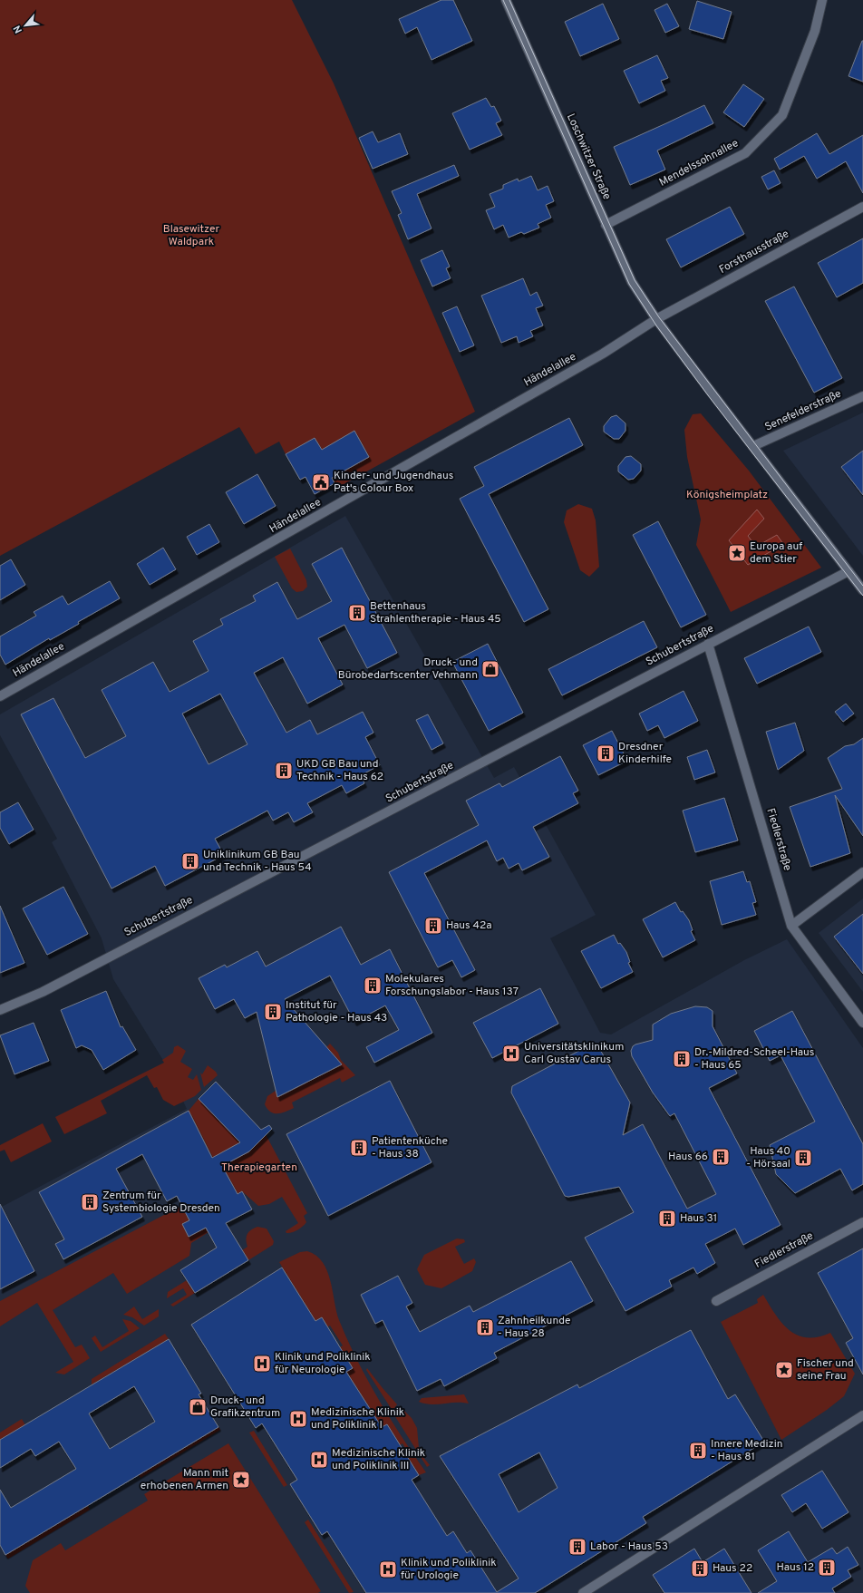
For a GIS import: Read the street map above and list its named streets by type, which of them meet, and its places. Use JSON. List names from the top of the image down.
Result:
{
  "streets": {
    "street": [
      "Loschwitzer Straße",
      "Mendelssohnallee",
      "Forsthausstraße",
      "Händelallee",
      "Senefelderstraße",
      "Schubertstraße",
      "Fiedlerstraße"
    ]
  },
  "crossings": [
    ["Loschwitzer Straße", "Mendelssohnallee"],
    ["Loschwitzer Straße", "Forsthausstraße"],
    ["Loschwitzer Straße", "Händelallee"],
    ["Forsthausstraße", "Händelallee"],
    ["Schubertstraße", "Fiedlerstraße"]
  ],
  "parks": ["Blasewitzer Waldpark", "Königsheimplatz", "Therapiegarten"],
  "places": {
    "public building": ["Kinder- und Jugendhaus Pat's Colour Box"],
    "place": ["Europa auf dem Stier", "Fischer und seine Frau", "Mann mit erhobenen Armen"],
    "building": [
      "Bettenhaus Strahlentherapie - Haus 45",
      "Dresdner Kinderhilfe",
      "UKD GB Bau und Technik - Haus 62",
      "Uniklinikum GB Bau und Technik - Haus 54",
      "Haus 42a",
      "Molekulares Forschungslabor - Haus 137",
      "Institut für Pathologie - Haus 43",
      "Dr.-Mildred-Scheel-Haus - Haus 65",
      "Patientenküche - Haus 38",
      "Haus 66",
      "Haus 40 - Hörsaal",
      "Zentrum für Systembiologie Dresden",
      "Haus 31",
      "Zahnheilkunde - Haus 28",
      "Innere Medizin - Haus 81",
      "Labor - Haus 53",
      "Haus 12",
      "Haus 22"
    ],
    "shop": ["Druck- und Bürobedarfscenter Vehmann", "Druck- und Grafikzentrum"],
    "hospital": [
      "Universitätsklinikum Carl Gustav Carus",
      "Klinik und Poliklinik für Neurologie",
      "Medizinische Klinik und Poliklinik I",
      "Medizinische Klinik und Poliklinik III",
      "Klinik und Poliklinik für Urologie"
    ]
  },
  "north": "bottom left"
}
